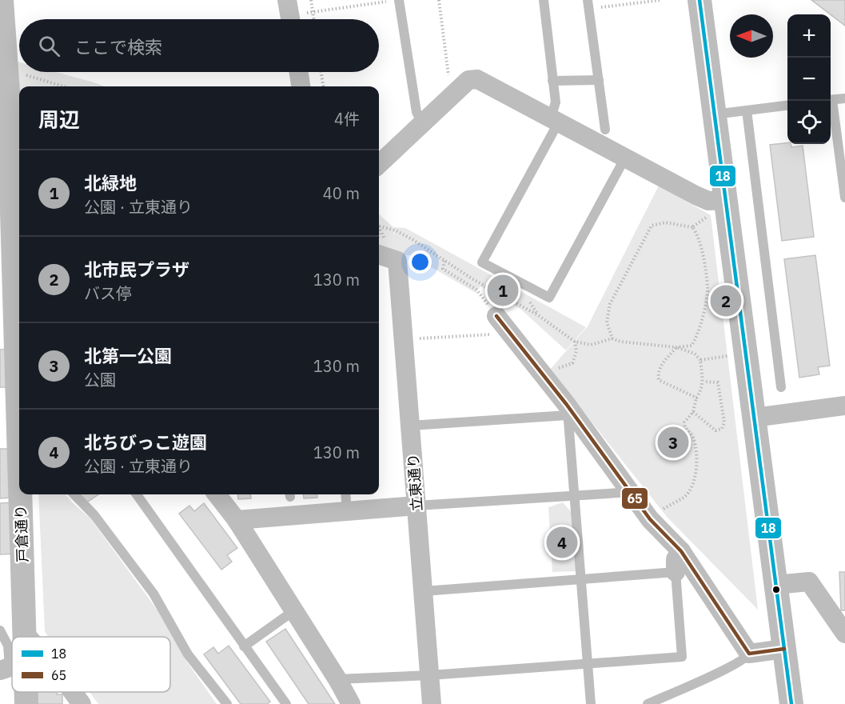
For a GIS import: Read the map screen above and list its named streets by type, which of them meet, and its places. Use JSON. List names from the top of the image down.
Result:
{
  "streets": {
    "street": ["立東通り", "戸倉通り"]
  },
  "lines": ["transit line 18", "transit line 65"],
  "legend": ["18", "65"],
  "north": "left",
  "page": {
    "map_buttons": ["+", "−"],
    "search": "ここで検索",
    "heading": ["周辺", "4件"],
    "list": [
      {
        "mark": "1",
        "name": "北緑地",
        "note": "公園 · 立東通り",
        "value": "40 m"
      },
      {
        "mark": "2",
        "name": "北市民プラザ",
        "note": "バス停",
        "value": "130 m"
      },
      {
        "mark": "3",
        "name": "北第一公園",
        "note": "公園",
        "value": "130 m"
      },
      {
        "mark": "4",
        "name": "北ちびっこ遊園",
        "note": "公園 · 立東通り",
        "value": "130 m"
      }
    ],
    "pins": [
      "1",
      "2",
      "3",
      "4"
    ]
  }
}
